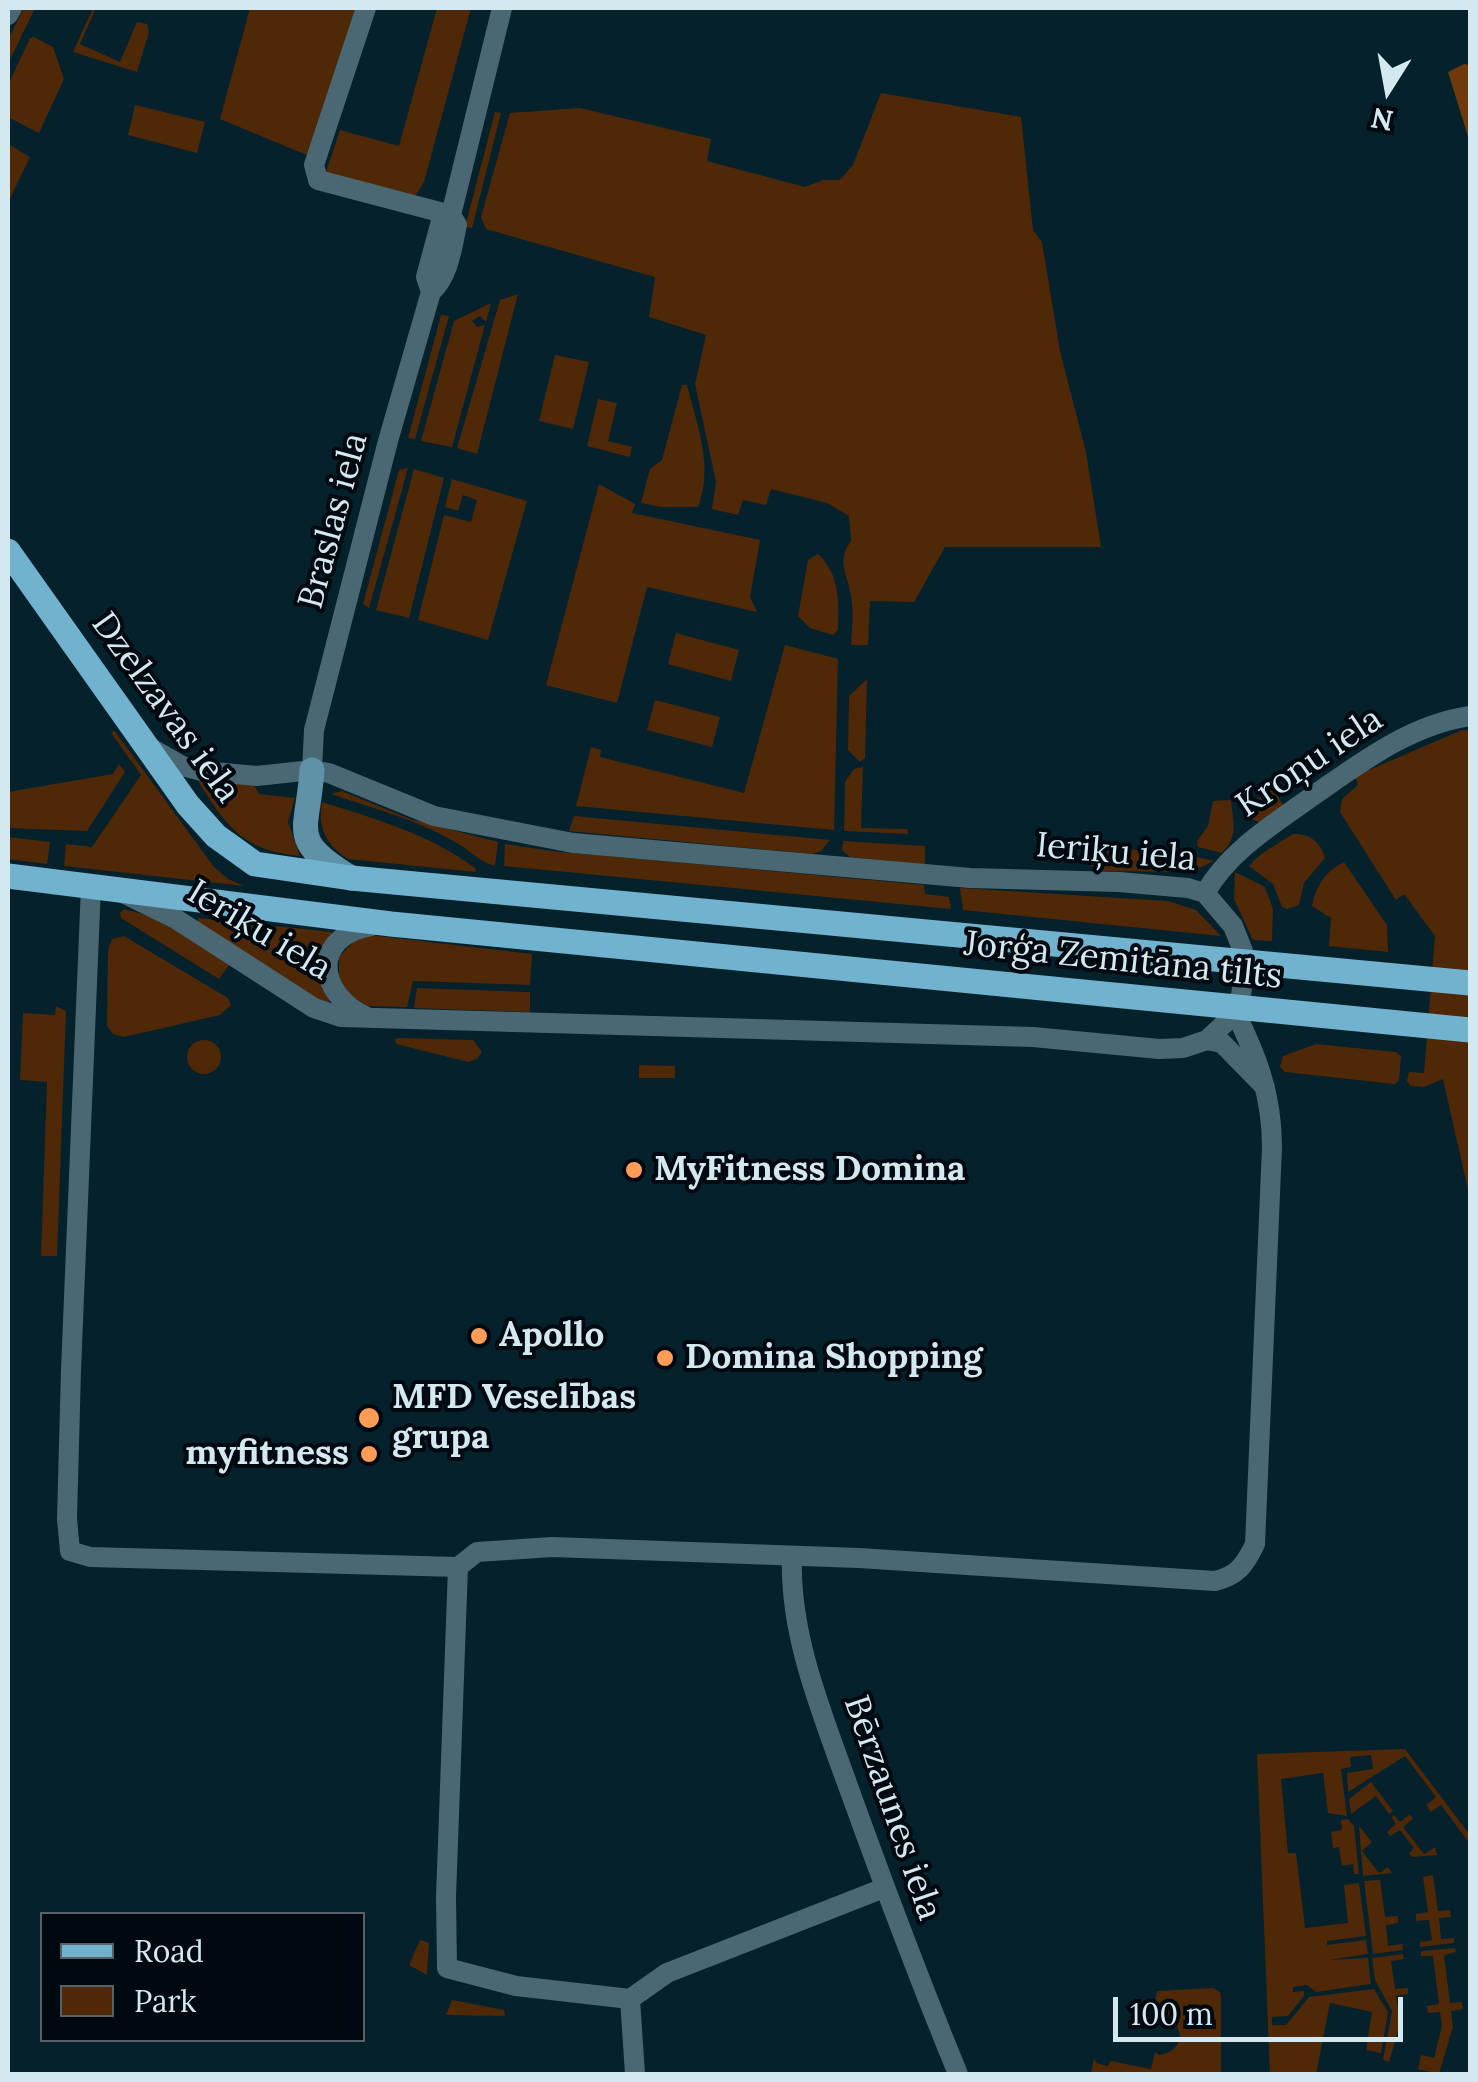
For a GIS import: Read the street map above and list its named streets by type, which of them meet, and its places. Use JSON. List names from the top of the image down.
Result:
{
  "streets": {
    "main road": ["Dzelzavas iela", "Ieriķu iela", "Jorģa Zemitāna tilts"],
    "street": ["Braslas iela", "Kroņu iela", "Bērzaunes iela"]
  },
  "crossings": [
    ["Braslas iela", "Ieriķu iela"],
    ["Dzelzavas iela", "Ieriķu iela"],
    ["Dzelzavas iela", "Jorģa Zemitāna tilts"],
    ["Kroņu iela", "Ieriķu iela"],
    ["Ieriķu iela", "Jorģa Zemitāna tilts"]
  ],
  "places": [
    "MyFitness Domina",
    "Apollo",
    "Domina Shopping",
    "MFD Veselības grupa",
    "myfitness"
  ],
  "legend": ["Road", "Park"],
  "scale_bar": "100 m",
  "north": "bottom"
}
